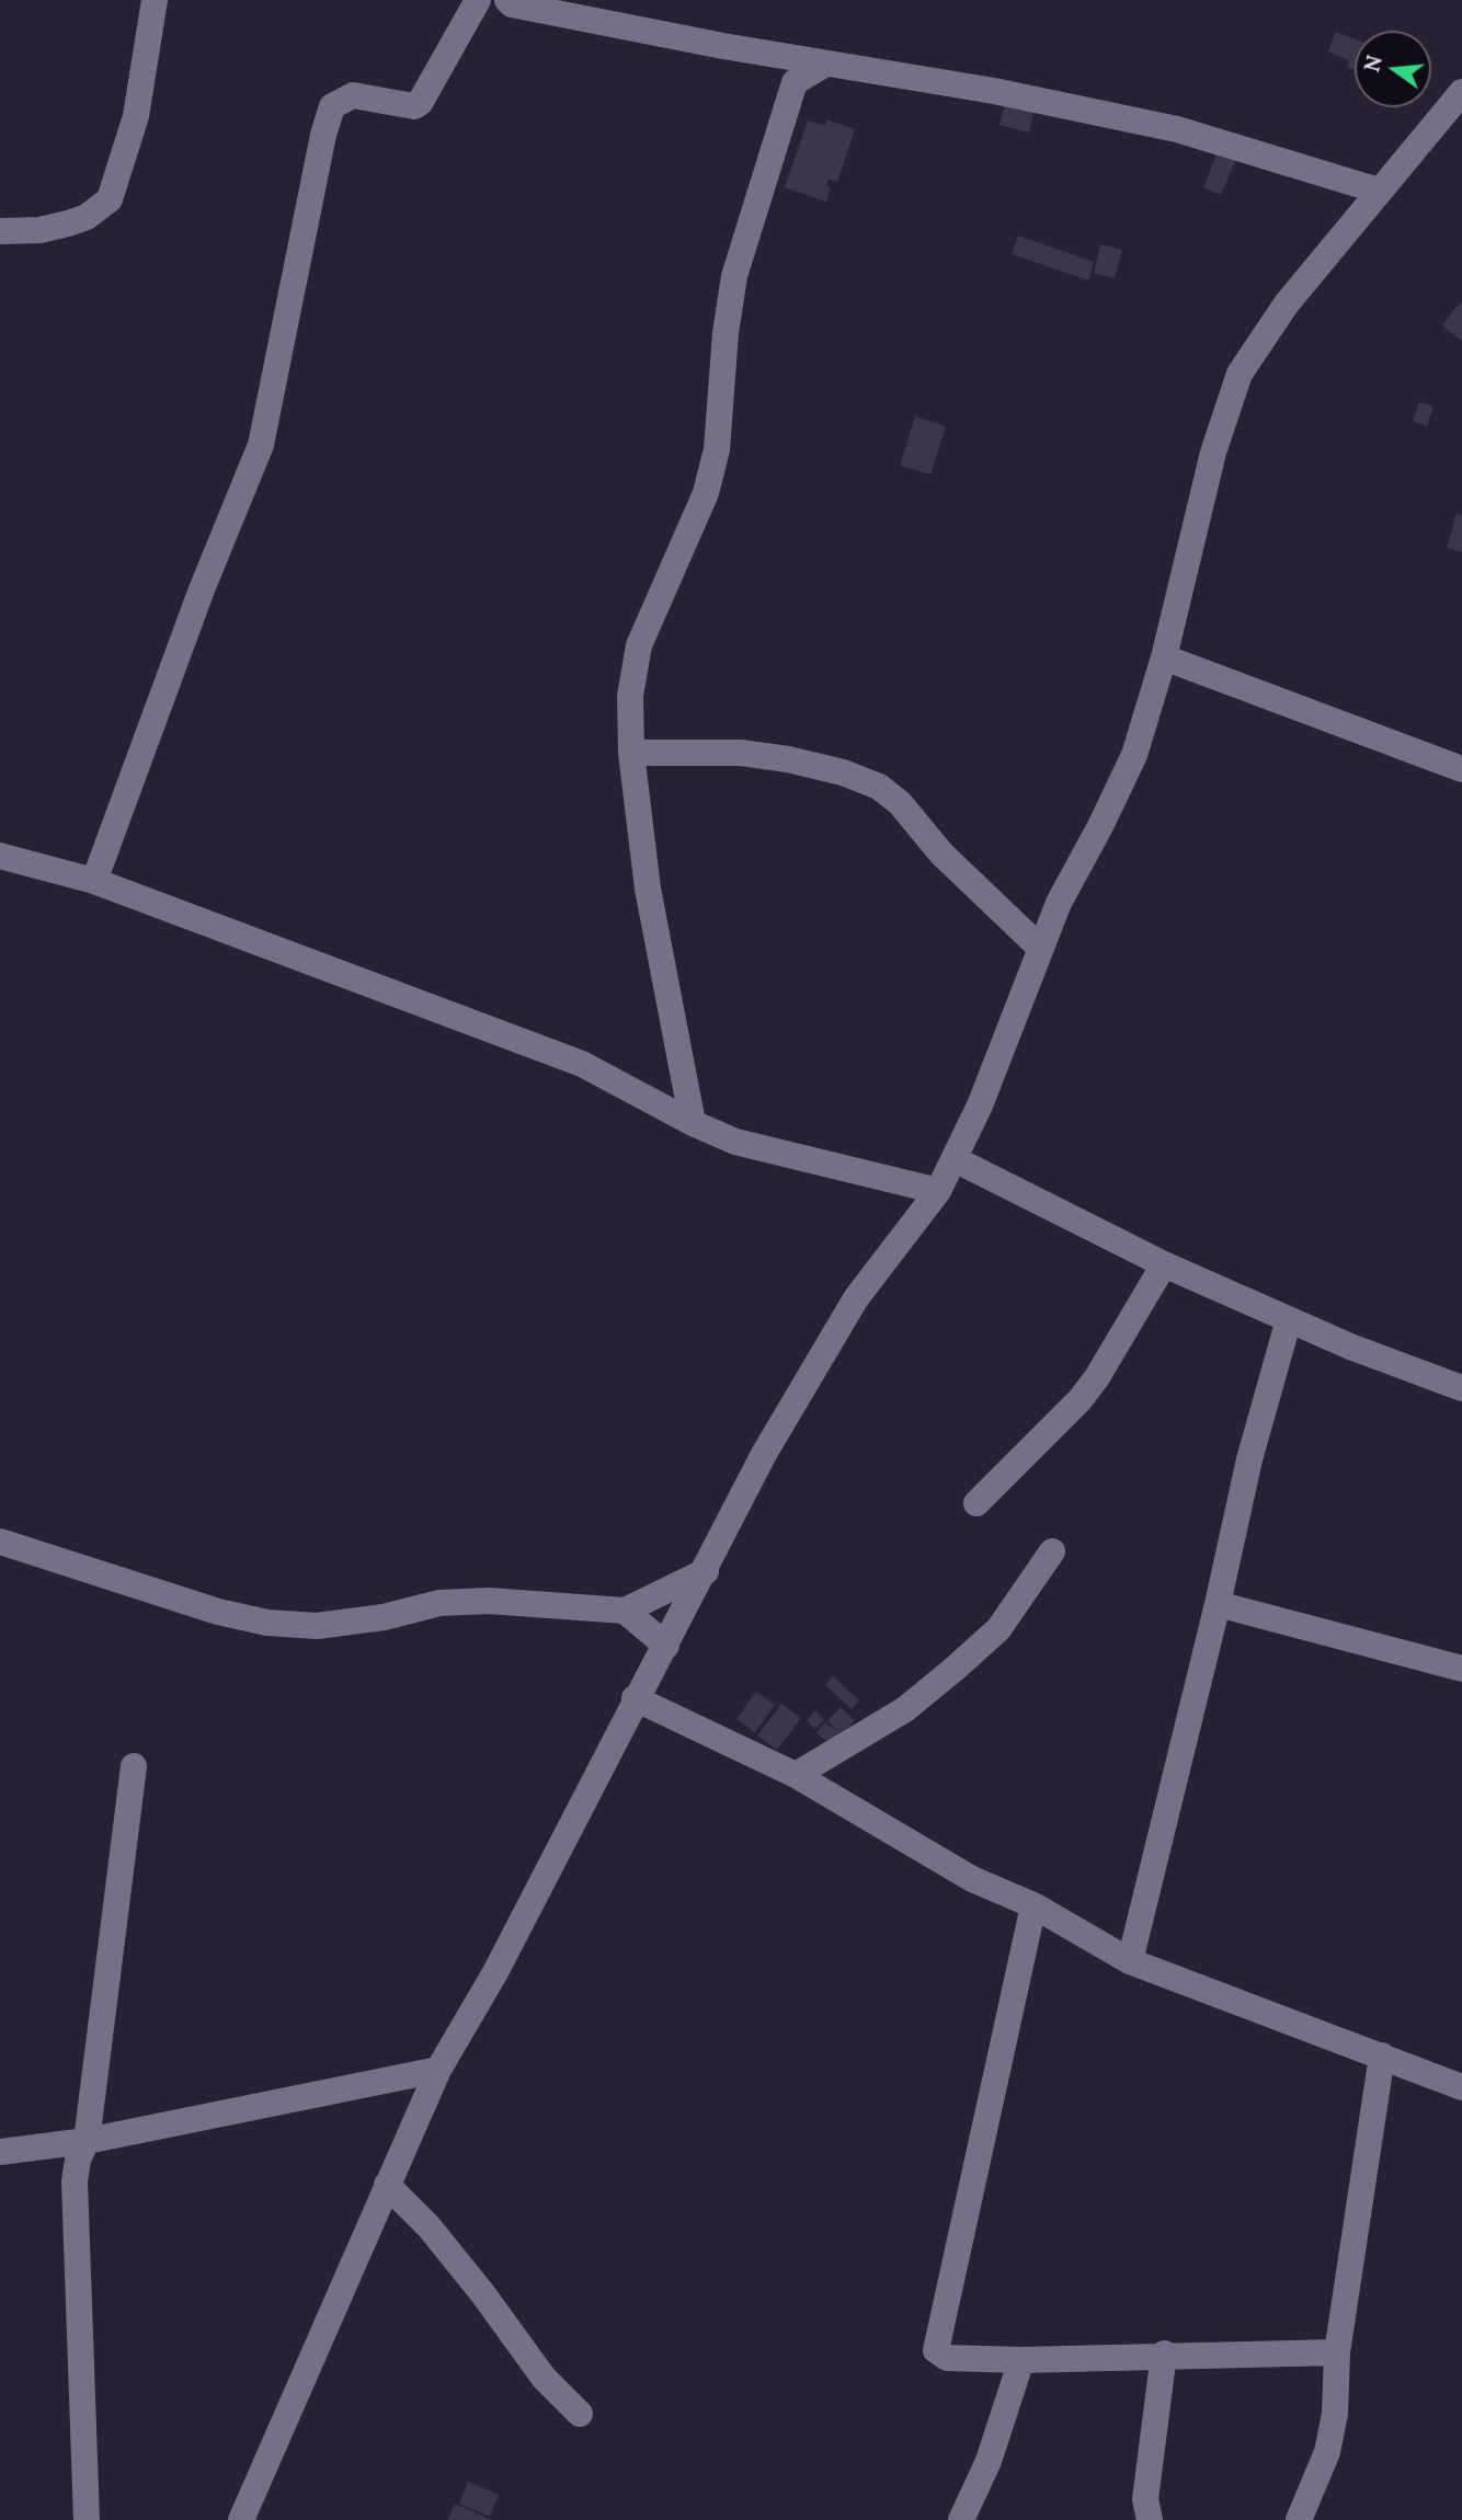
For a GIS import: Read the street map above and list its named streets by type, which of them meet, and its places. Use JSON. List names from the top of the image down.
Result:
{
  "north": "left"
}
